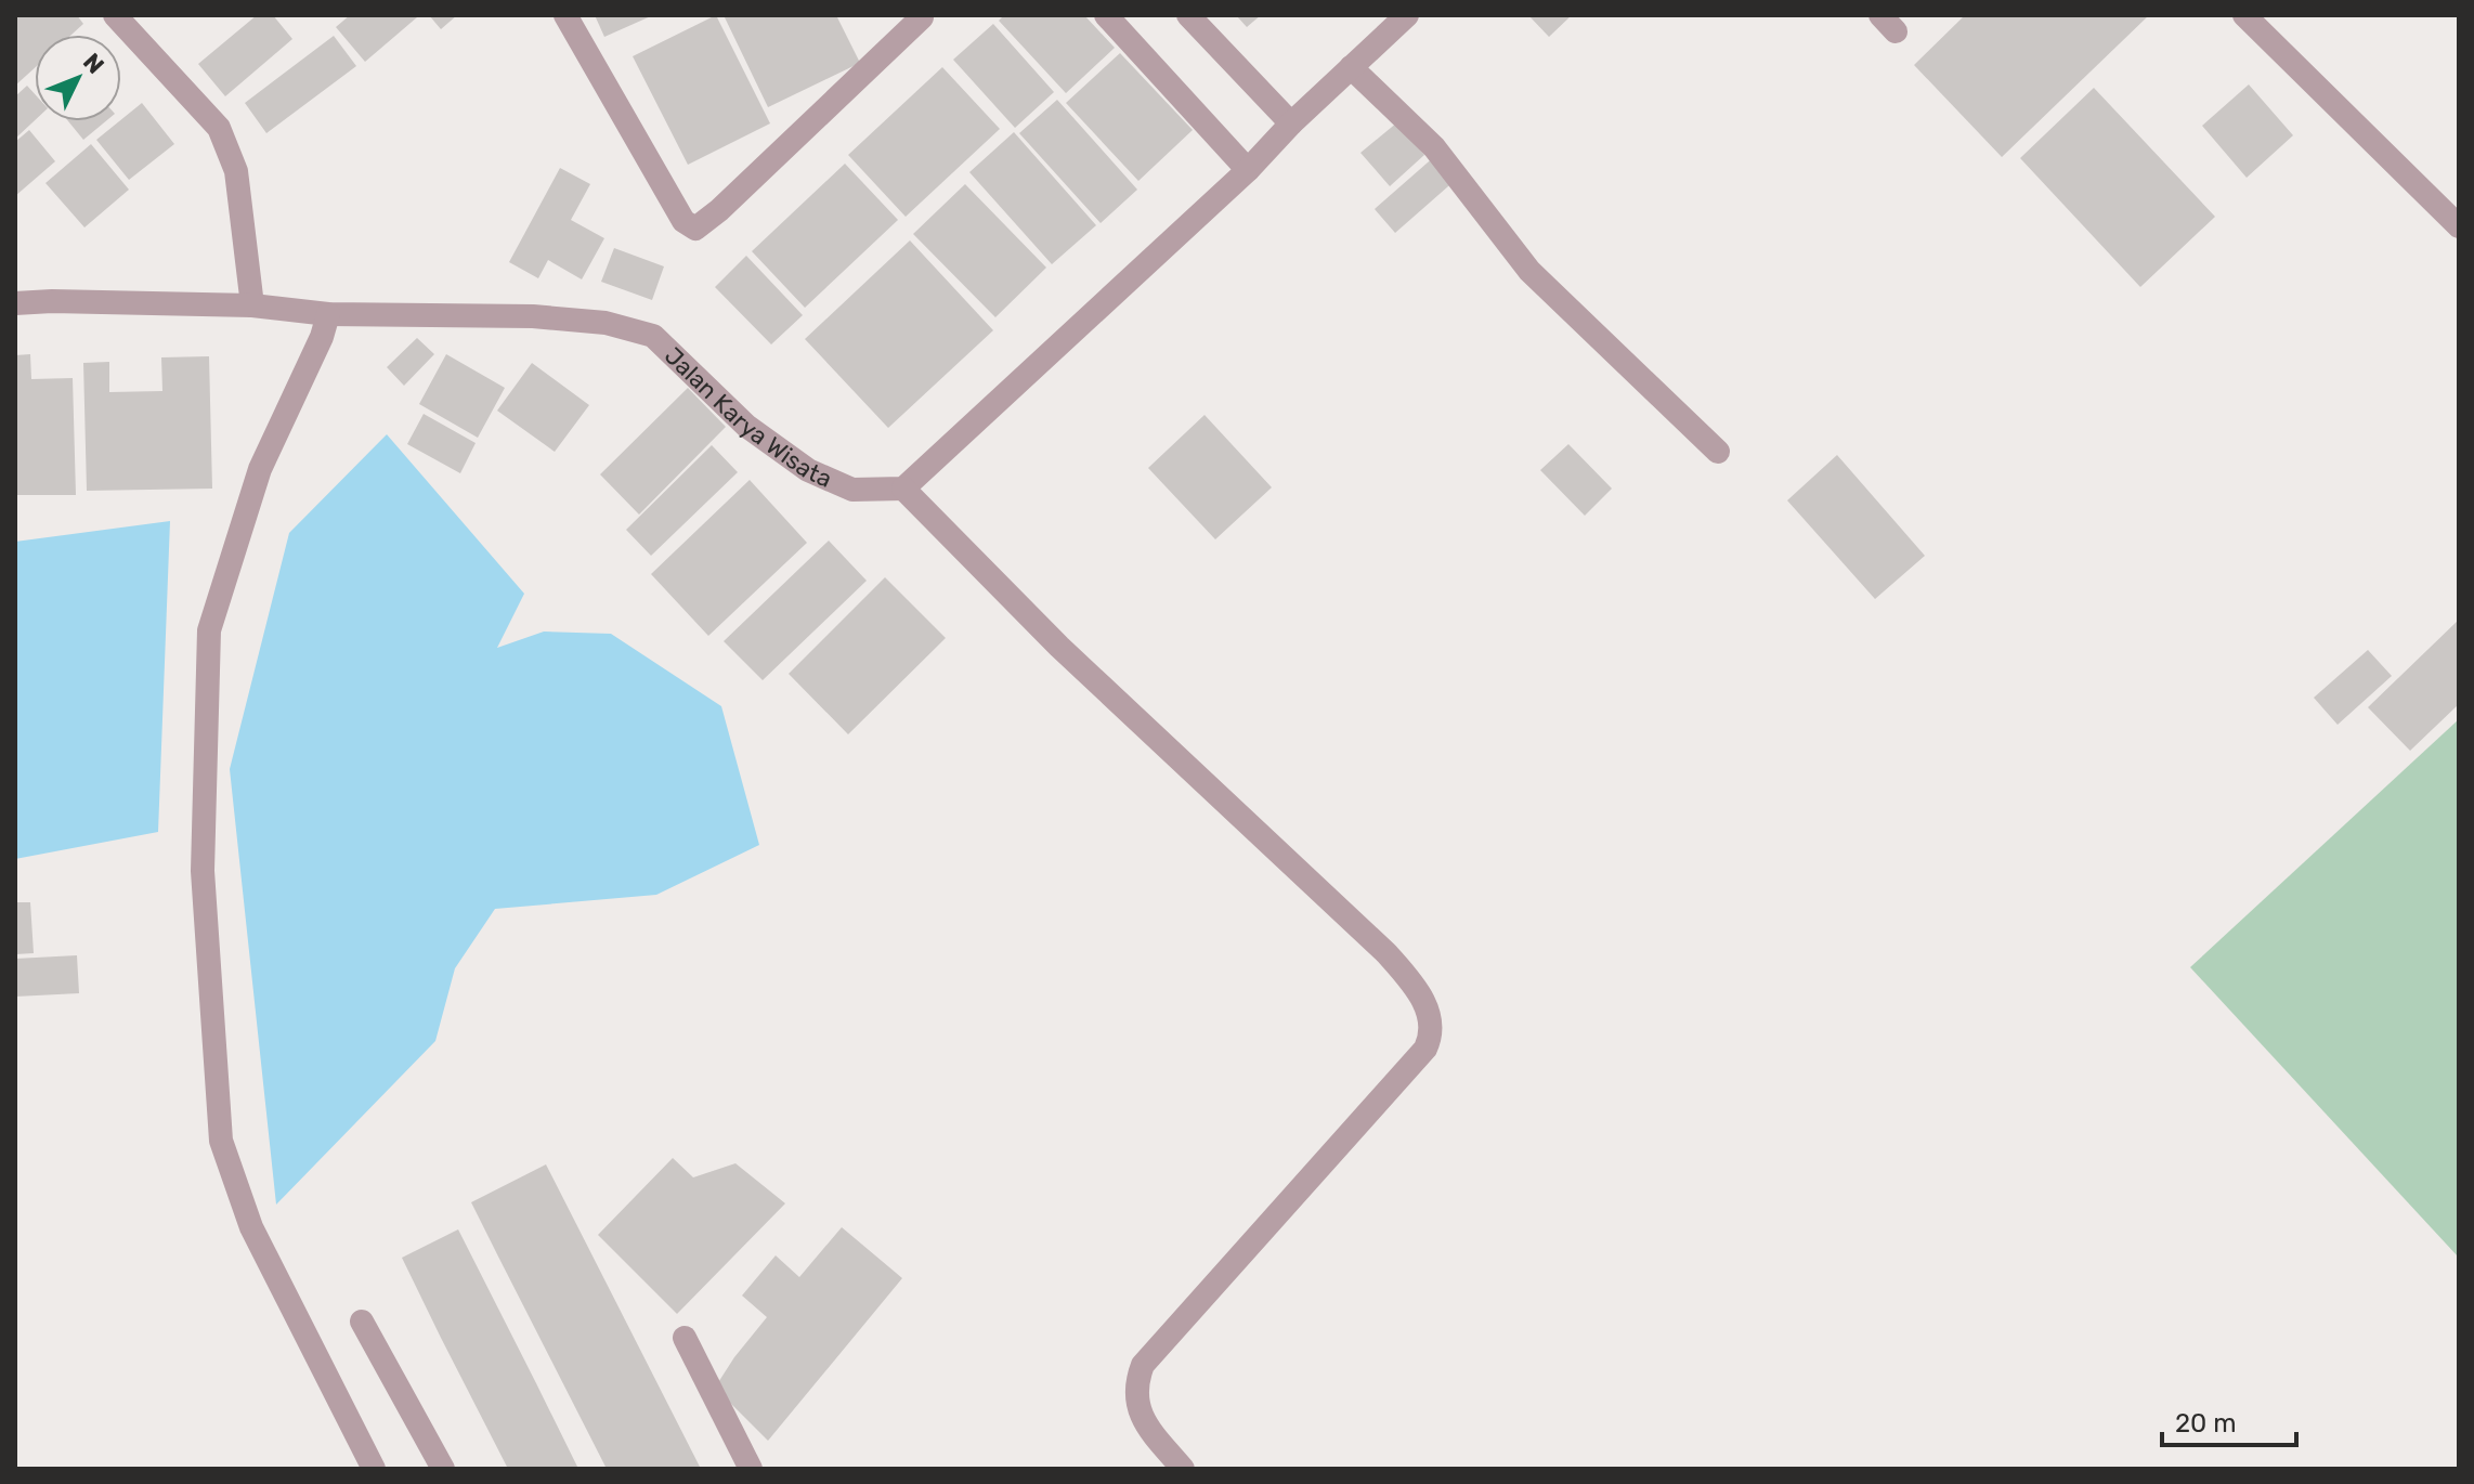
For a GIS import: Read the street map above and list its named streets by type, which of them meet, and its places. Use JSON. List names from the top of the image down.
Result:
{
  "streets": {
    "street": ["Jalan Karya Wisata"]
  },
  "scale_bar": "20 m",
  "north": "top right"
}
